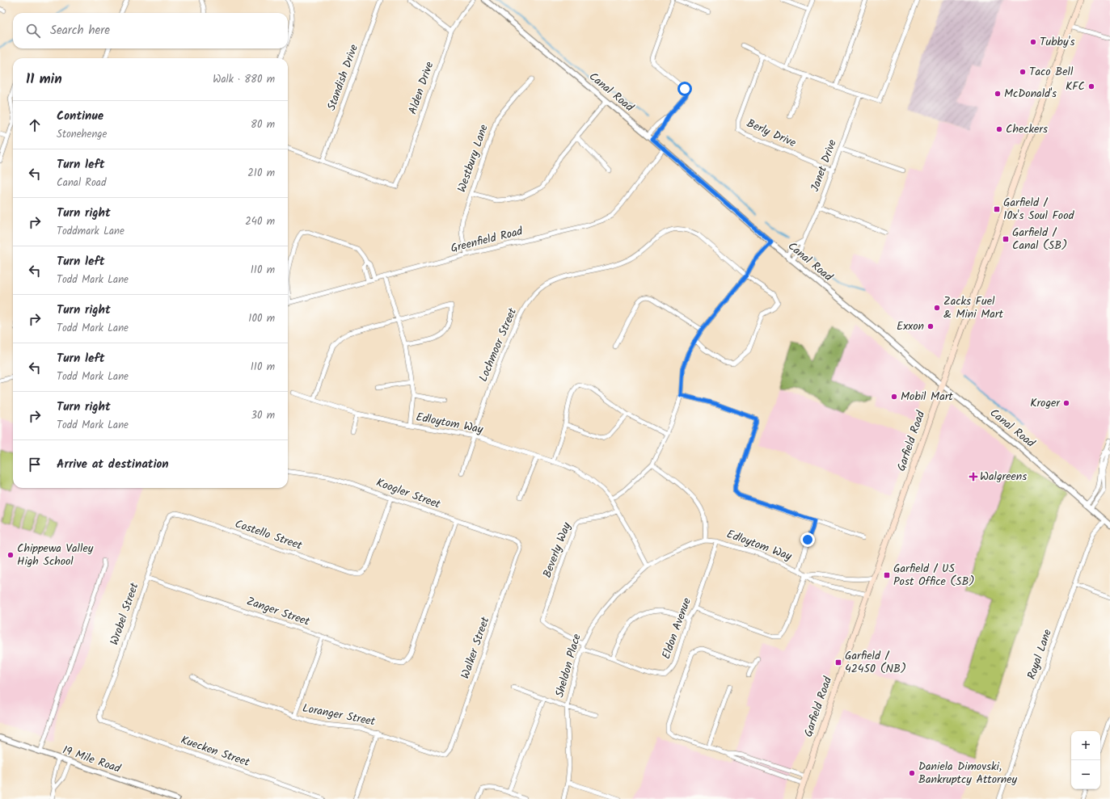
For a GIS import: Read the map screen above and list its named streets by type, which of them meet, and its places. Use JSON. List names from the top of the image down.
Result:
{
  "streets": {
    "main road": ["Garfield Road"],
    "street": [
      "Standish Drive",
      "Alden Drive",
      "Canal Road",
      "Berly Drive",
      "Westbury Lane",
      "Janet Drive",
      "Greenfield Road",
      "Lochmoor Street",
      "Edloytom Way",
      "Koogler Street",
      "Costello Street",
      "Beverly Way",
      "Zanger Street",
      "Wrobel Street",
      "Eldon Avenue",
      "Walker Street",
      "Royal Lane",
      "Sheldon Place",
      "Loranger Street",
      "Kuecken Street",
      "19 Mile Road"
    ]
  },
  "crossings": [
    ["Standish Drive", "Alden Drive"],
    ["Canal Road", "Janet Drive"],
    ["Canal Road", "Greenfield Road"],
    ["Canal Road", "Garfield Road"],
    ["Canal Road", "Royal Lane"],
    ["Berly Drive", "Janet Drive"],
    ["Westbury Lane", "Greenfield Road"],
    ["Lochmoor Street", "Edloytom Way"],
    ["Edloytom Way", "Garfield Road"],
    ["Edloytom Way", "Beverly Way"],
    ["Edloytom Way", "Eldon Avenue"],
    ["Edloytom Way", "Sheldon Place"],
    ["Koogler Street", "Costello Street"],
    ["Koogler Street", "Zanger Street"],
    ["Koogler Street", "Walker Street"],
    ["Costello Street", "Wrobel Street"],
    ["Beverly Way", "Eldon Avenue"],
    ["Beverly Way", "Sheldon Place"],
    ["Zanger Street", "Wrobel Street"],
    ["Wrobel Street", "Kuecken Street"],
    ["Eldon Avenue", "Sheldon Place"],
    ["Walker Street", "Loranger Street"]
  ],
  "places": {
    "other": [
      "Tubby's",
      "Taco Bell",
      "KFC",
      "McDonald's",
      "Checkers",
      "Zacks Fuel & Mini Mart",
      "Exxon",
      "Mobil Mart",
      "Kroger",
      "Chippewa Valley High School",
      "Daniela Dimovski, Bankruptcy Attorney"
    ],
    "transit": [
      "Garfield / 10x's Soul Food",
      "Garfield / Canal (SB)",
      "Garfield / US Post Office (SB)",
      "Garfield / 42450 (NB)"
    ],
    "health": ["Walgreens"]
  },
  "page": {
    "search": "Search here",
    "heading": ["11 min", "Walk · 880 m"],
    "list": [
      ["Continue", "Stonehenge", "80 m"],
      ["Turn left", "Canal Road", "210 m"],
      ["Turn right", "Toddmark Lane", "240 m"],
      ["Turn left", "Todd Mark Lane", "110 m"],
      ["Turn right", "Todd Mark Lane", "100 m"],
      ["Turn left", "Todd Mark Lane", "110 m"],
      ["Turn right", "Todd Mark Lane", "30 m"],
      "Arrive at destination"
    ],
    "map_buttons": ["+", "−"]
  }
}
